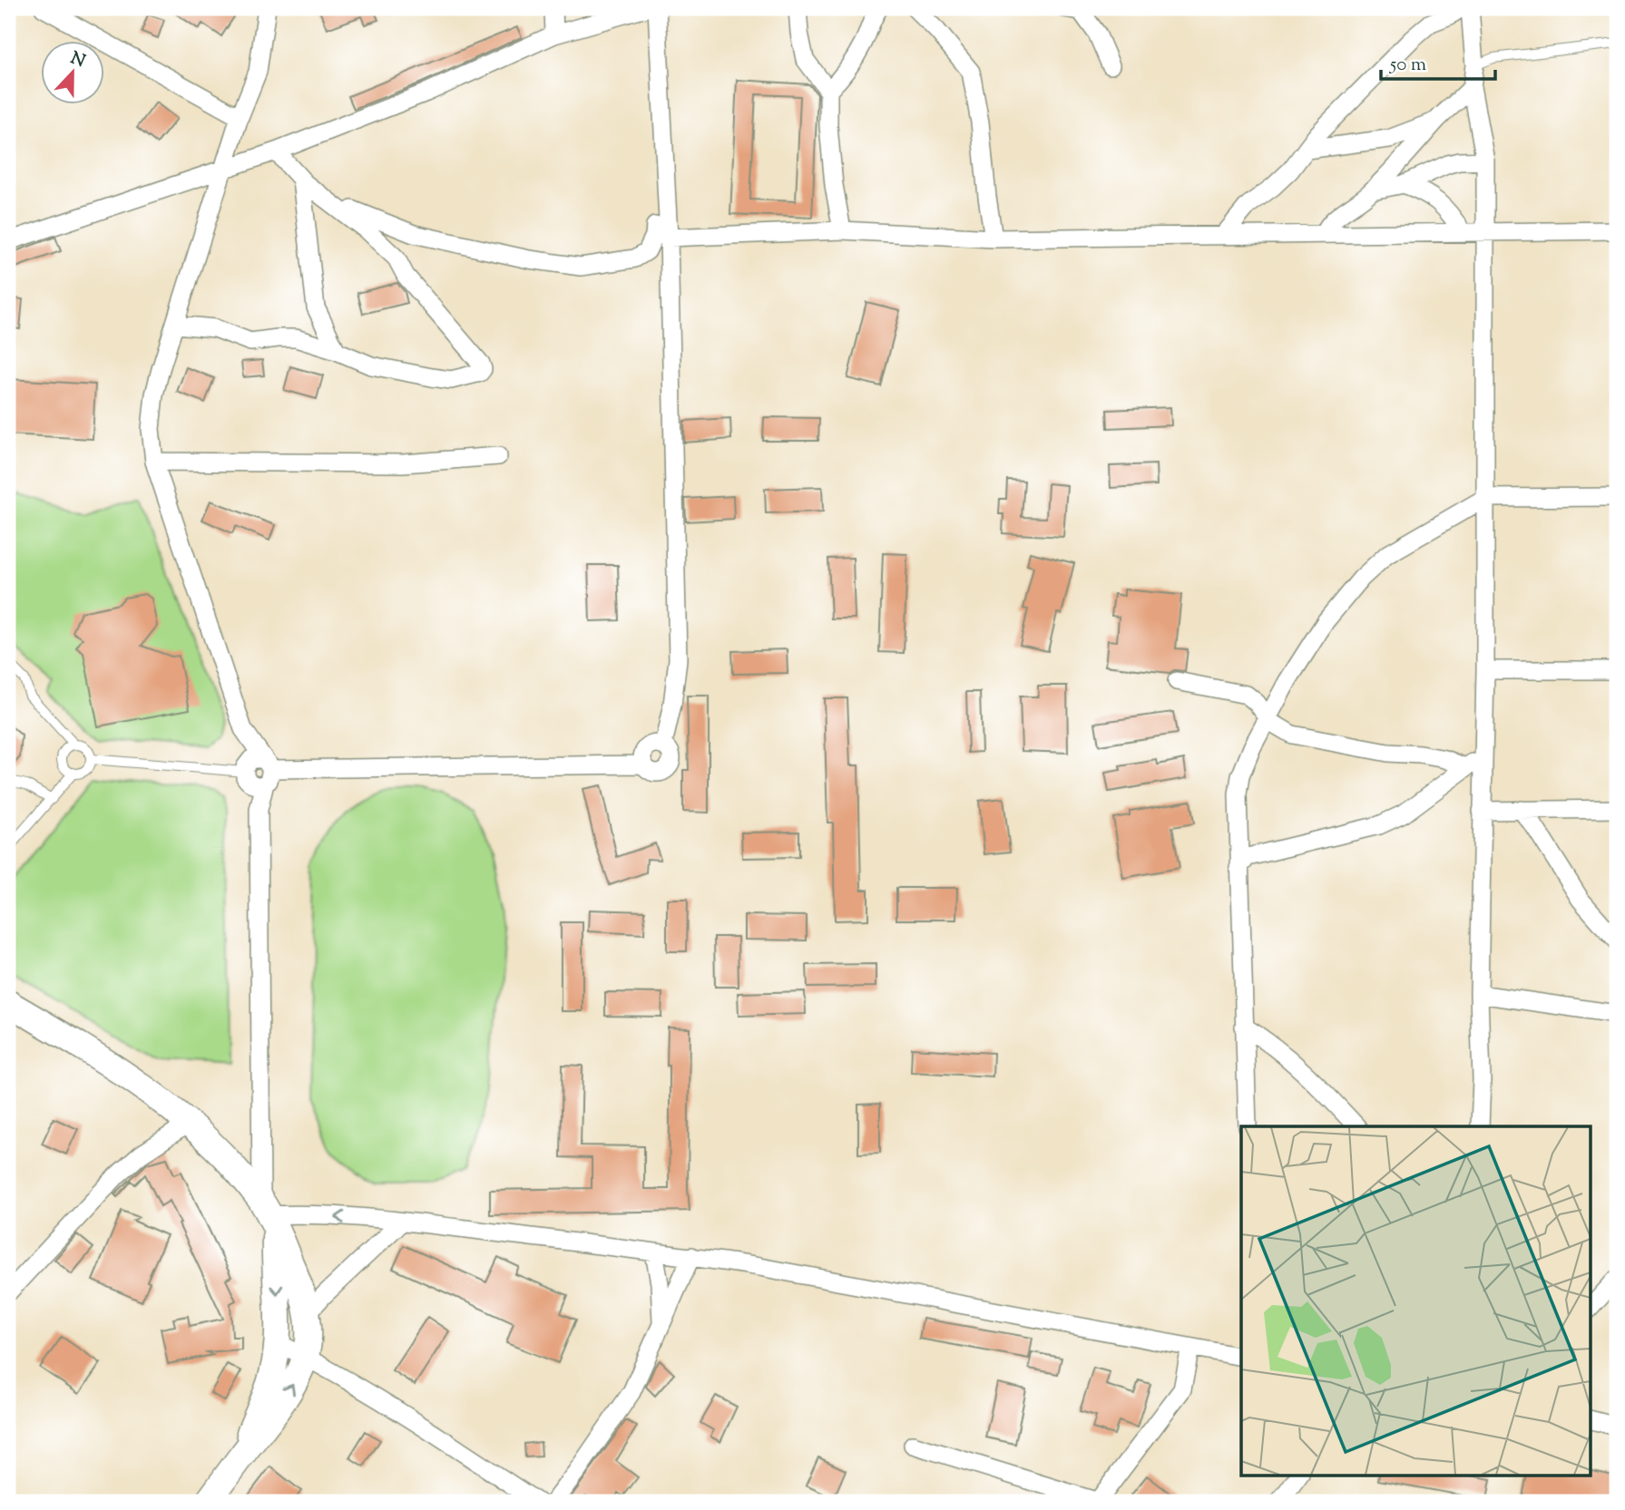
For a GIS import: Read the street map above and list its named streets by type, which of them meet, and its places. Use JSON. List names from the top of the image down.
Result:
{
  "scale_bar": "50 m",
  "north": "top"
}
